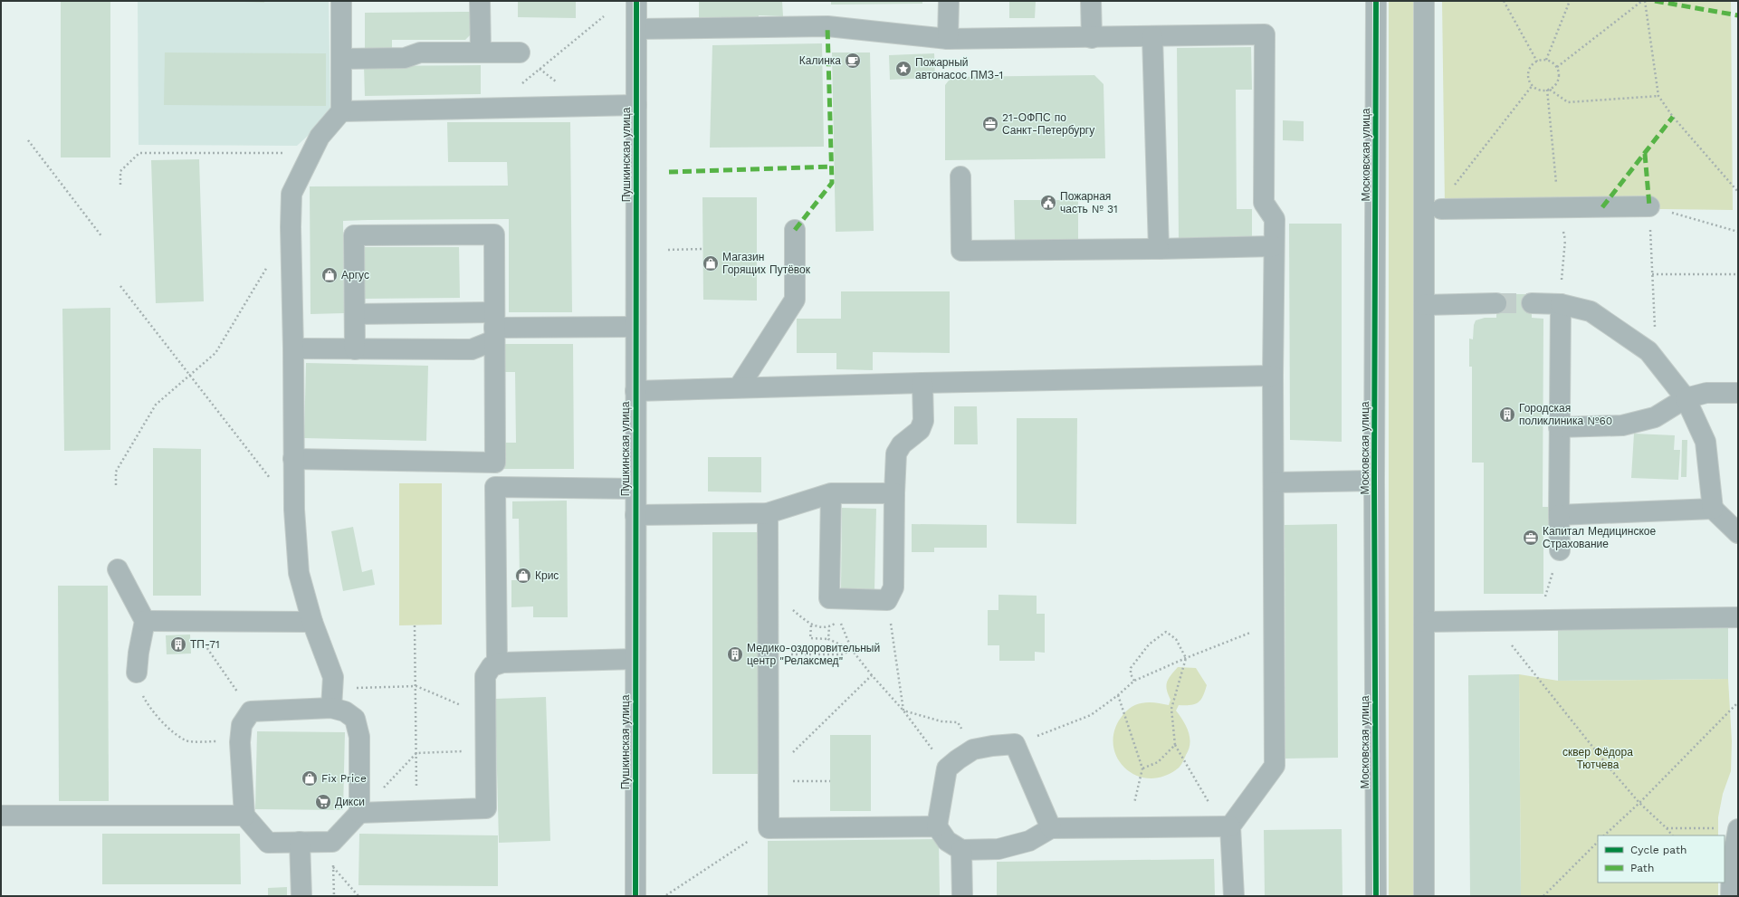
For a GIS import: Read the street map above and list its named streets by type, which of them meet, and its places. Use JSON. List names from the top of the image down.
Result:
{
  "streets": {
    "street": ["Пушкинская улица", "Московская улица"]
  },
  "parks": ["сквер Фёдора Тютчева"],
  "places": {
    "cafe": ["Калинка"],
    "place": ["Пожарный автонасос ПМЗ-1"],
    "office": ["21-ОФПС по Санкт-Петербургу", "Капитал Медицинское Страхование"],
    "public building": ["Пожарная часть № 31"],
    "shop": [
      "Магазин Горящих Путёвок",
      "Аргус",
      "Крис",
      "Fix Price"
    ],
    "building": ["Городская поликлиника №60", "ТП-71", "Медико-оздоровительный центр \"Релаксмед\""],
    "supermarket": ["Дикси"]
  },
  "legend": ["Cycle path", "Path"]
}
